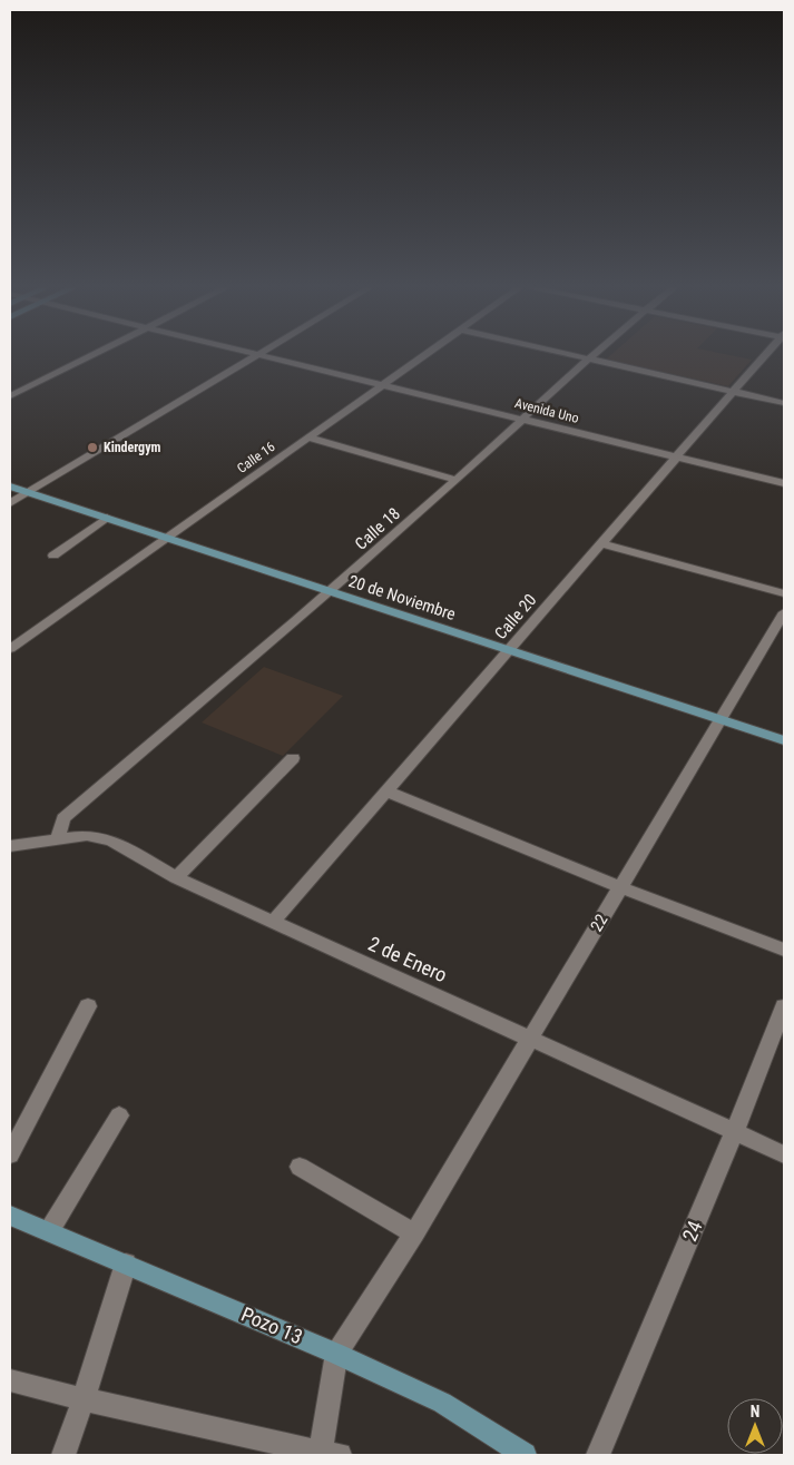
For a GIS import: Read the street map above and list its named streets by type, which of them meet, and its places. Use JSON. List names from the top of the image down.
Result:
{
  "streets": {
    "main road": ["20 de Noviembre", "Pozo 13"],
    "street": [
      "Avenida Uno",
      "Calle 16",
      "Calle 18",
      "Calle 20",
      "22",
      "2 de Enero",
      "24"
    ]
  },
  "crossings": [
    ["Avenida Uno", "Calle 16"],
    ["Avenida Uno", "Calle 18"],
    ["Avenida Uno", "Calle 20"],
    ["Calle 16", "20 de Noviembre"],
    ["Calle 18", "20 de Noviembre"],
    ["Calle 18", "2 de Enero"],
    ["20 de Noviembre", "Calle 20"],
    ["20 de Noviembre", "22"],
    ["Calle 20", "2 de Enero"],
    ["22", "2 de Enero"],
    ["22", "Pozo 13"],
    ["2 de Enero", "24"]
  ],
  "places": ["Kindergym"],
  "north": "top"
}
